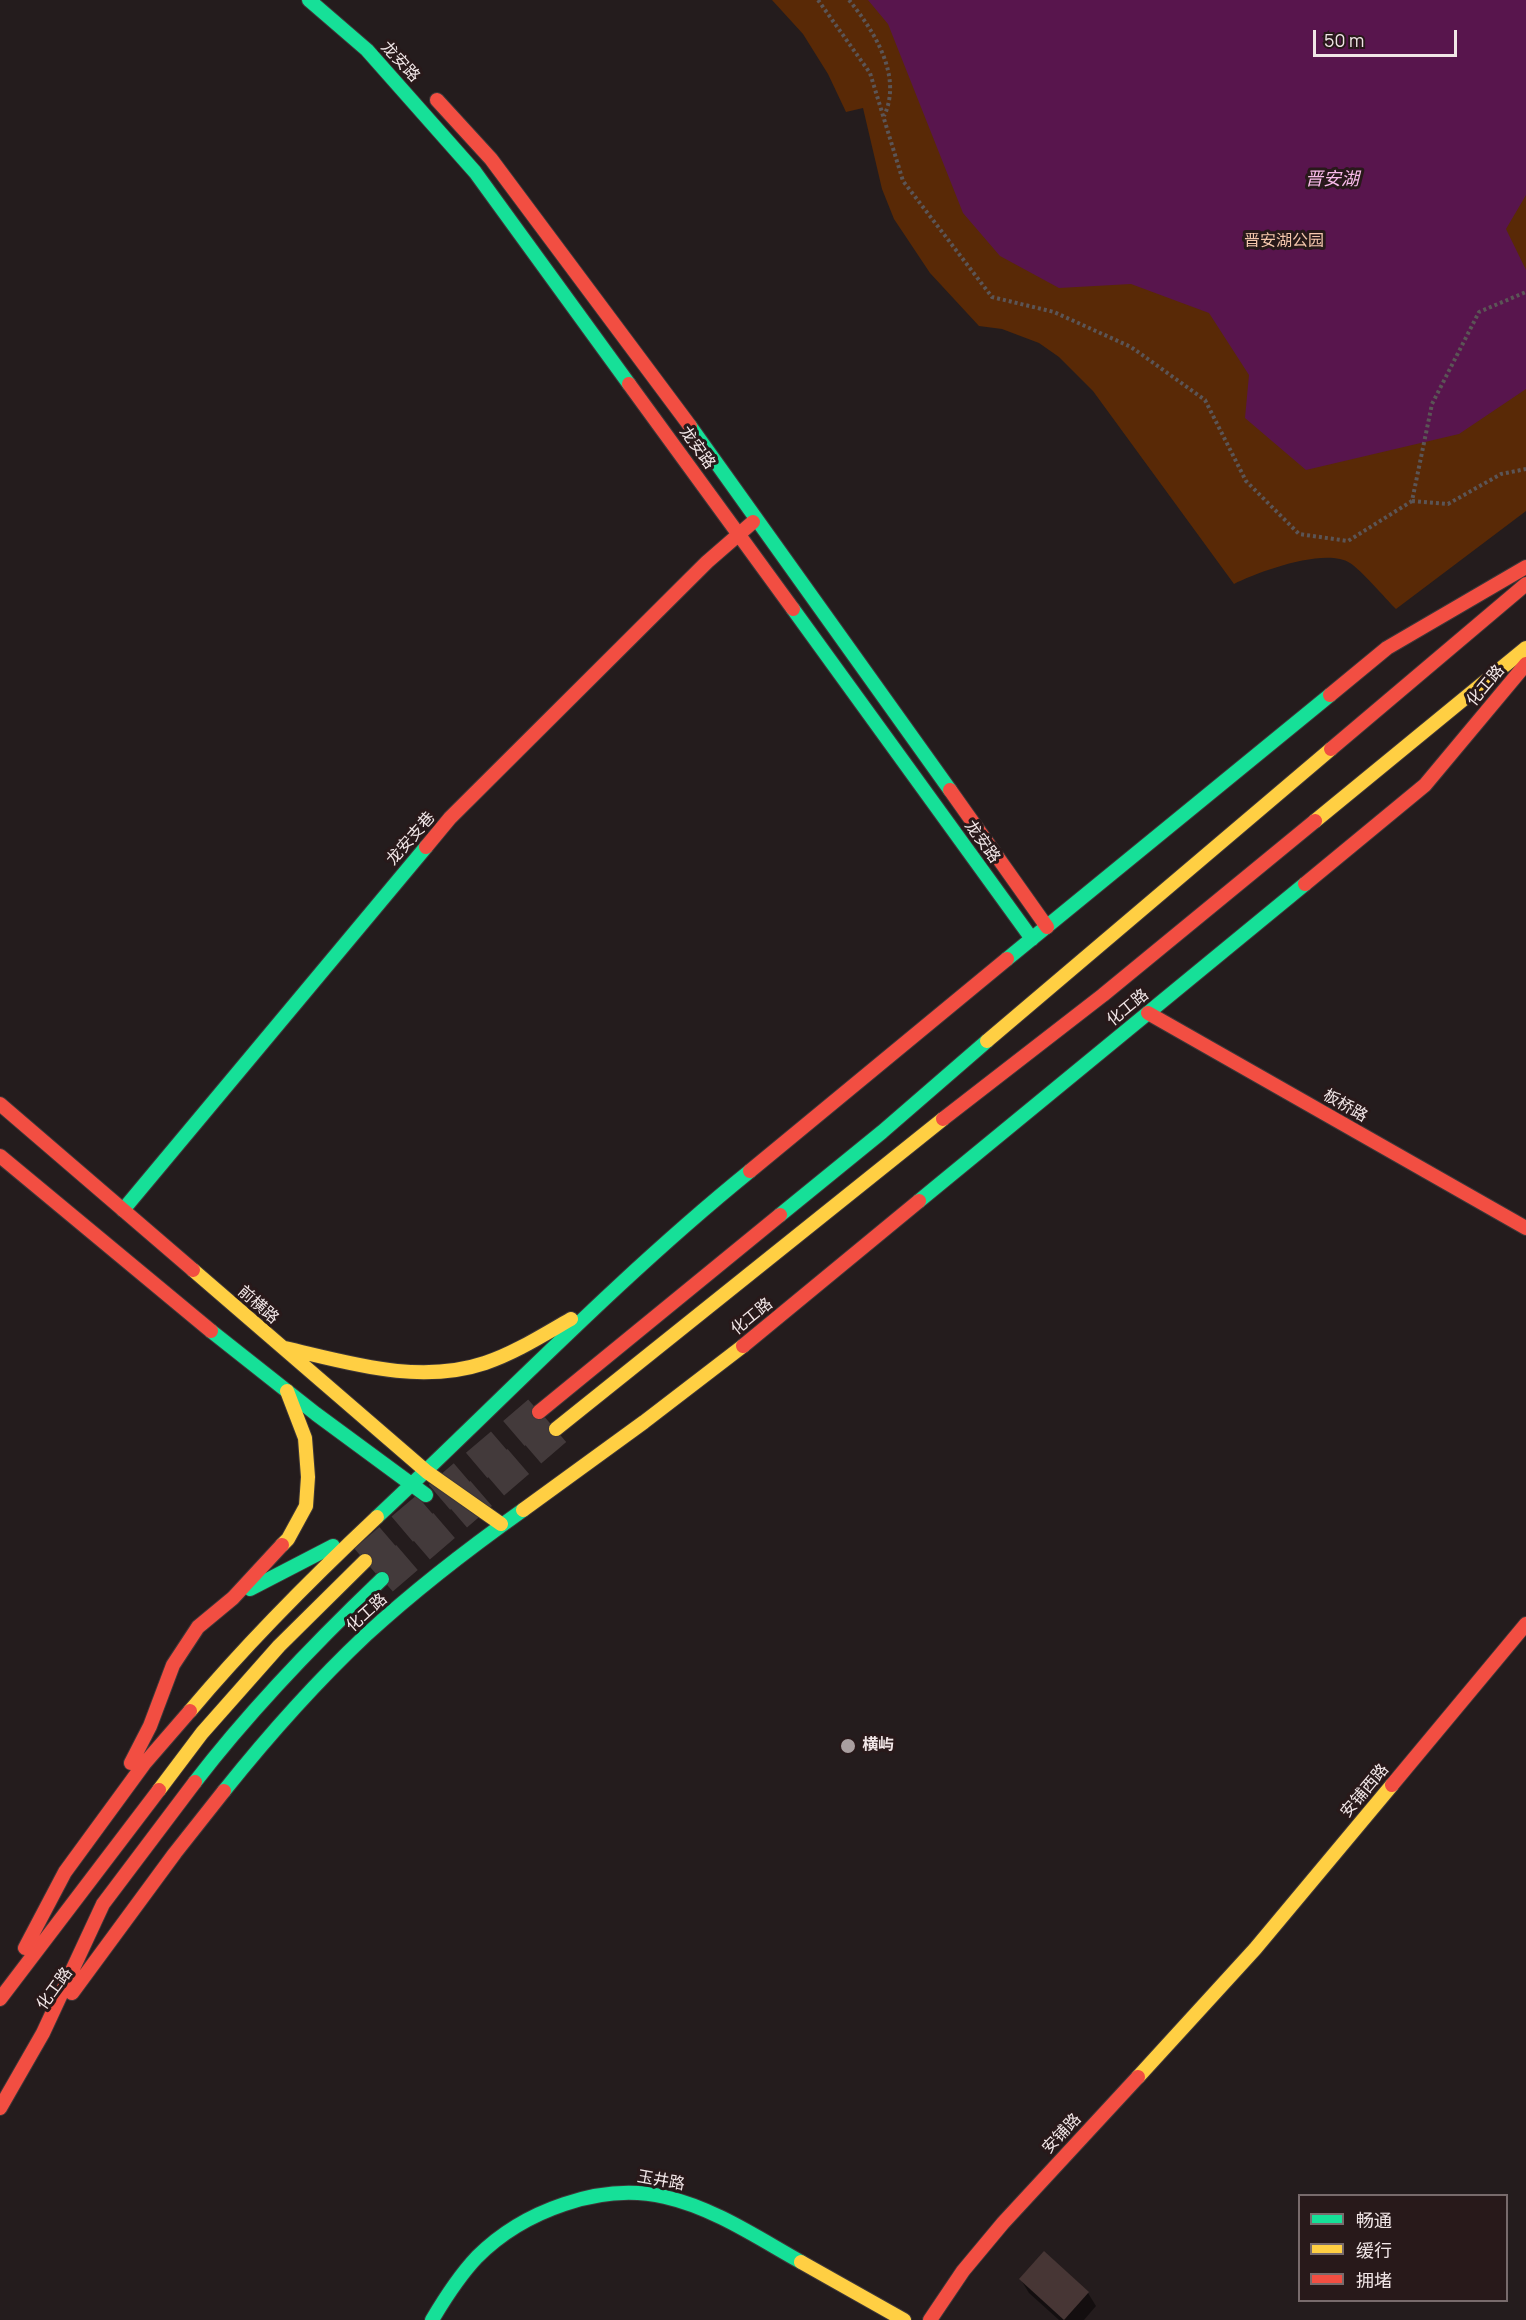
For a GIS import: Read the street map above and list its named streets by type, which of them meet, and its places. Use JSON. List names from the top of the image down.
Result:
{
  "streets": {
    "main road": [
      "龙安路",
      "化工路",
      "龙安支巷",
      "板桥路",
      "前横路",
      "安铺西路",
      "安铺路",
      "玉井路"
    ]
  },
  "crossings": [
    ["龙安路", "龙安支巷"],
    ["化工路", "板桥路"],
    ["化工路", "前横路"],
    ["龙安支巷", "前横路"],
    ["安铺西路", "安铺路"]
  ],
  "water": ["晋安湖"],
  "parks": ["晋安湖公园"],
  "places": ["横屿"],
  "legend": ["畅通", "缓行", "拥堵"],
  "scale_bar": "50 m"
}
